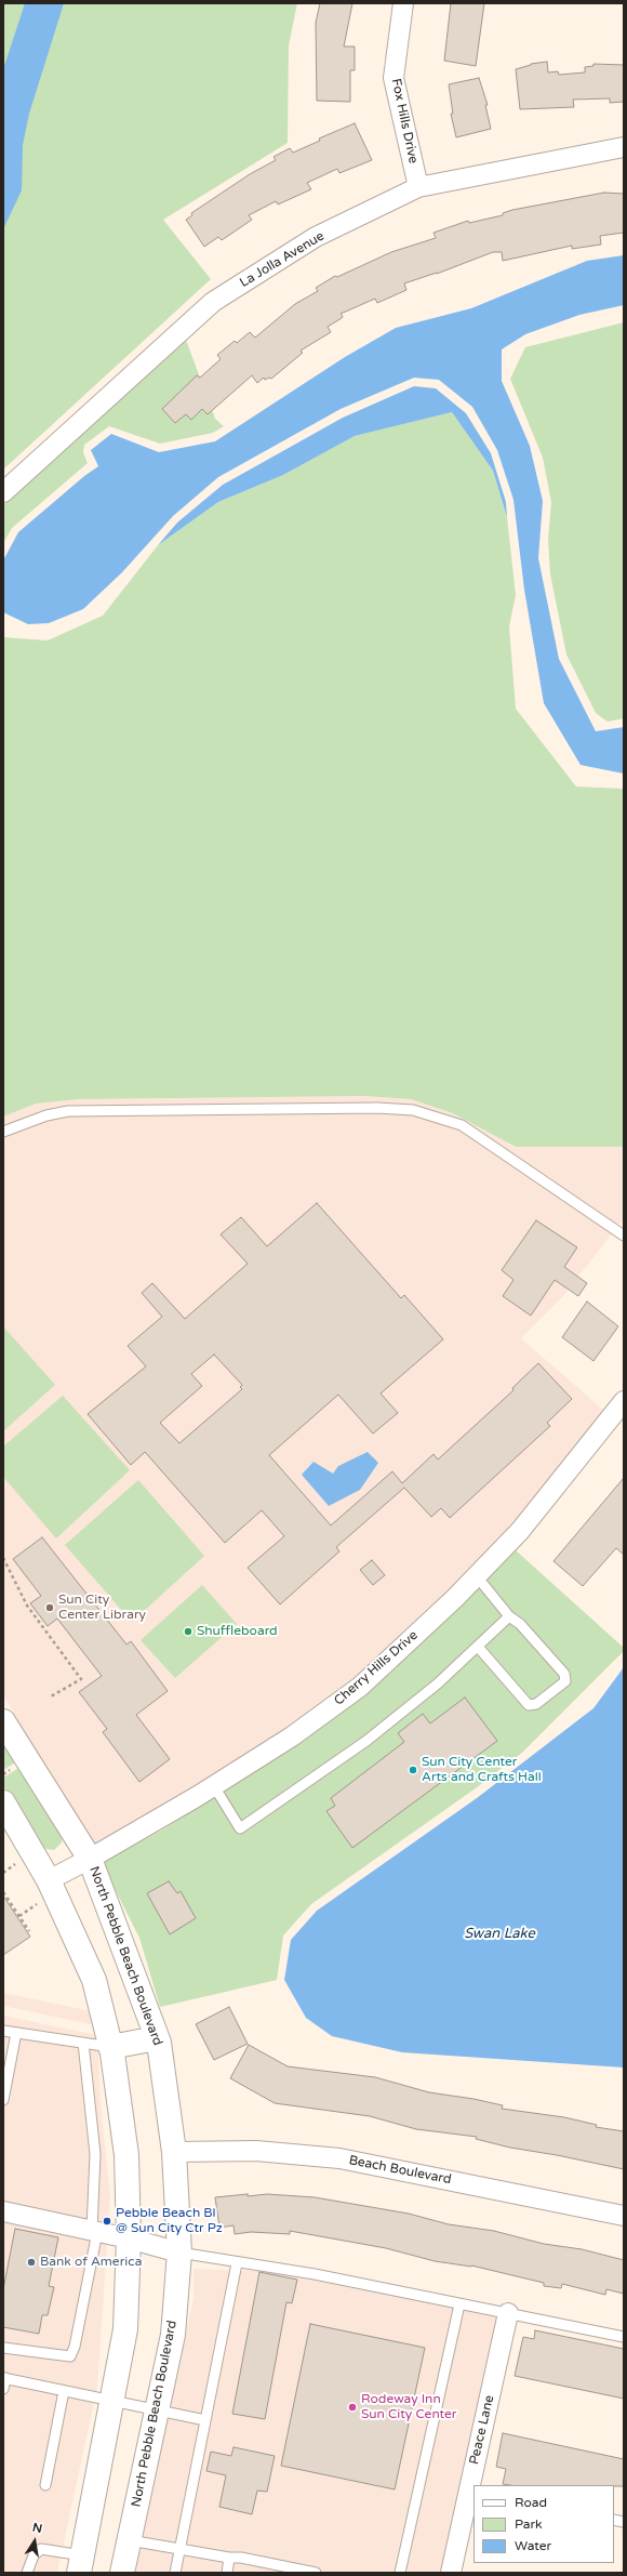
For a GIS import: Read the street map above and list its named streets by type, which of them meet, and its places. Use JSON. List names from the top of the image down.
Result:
{
  "streets": {
    "street": [
      "Fox Hills Drive",
      "La Jolla Avenue",
      "Cherry Hills Drive",
      "North Pebble Beach Boulevard",
      "Beach Boulevard",
      "Peace Lane"
    ]
  },
  "crossings": [
    ["Fox Hills Drive", "La Jolla Avenue"],
    ["Cherry Hills Drive", "North Pebble Beach Boulevard"],
    ["North Pebble Beach Boulevard", "Beach Boulevard"]
  ],
  "water": ["Swan Lake"],
  "places": [
    "Sun City Center Library",
    "Shuffleboard",
    "Sun City Center Arts and Crafts Hall",
    "Pebble Beach Bl @ Sun City Ctr Pz",
    "Bank of America",
    "Rodeway Inn Sun City Center"
  ],
  "legend": ["Road", "Park", "Water"],
  "north": "top"
}
